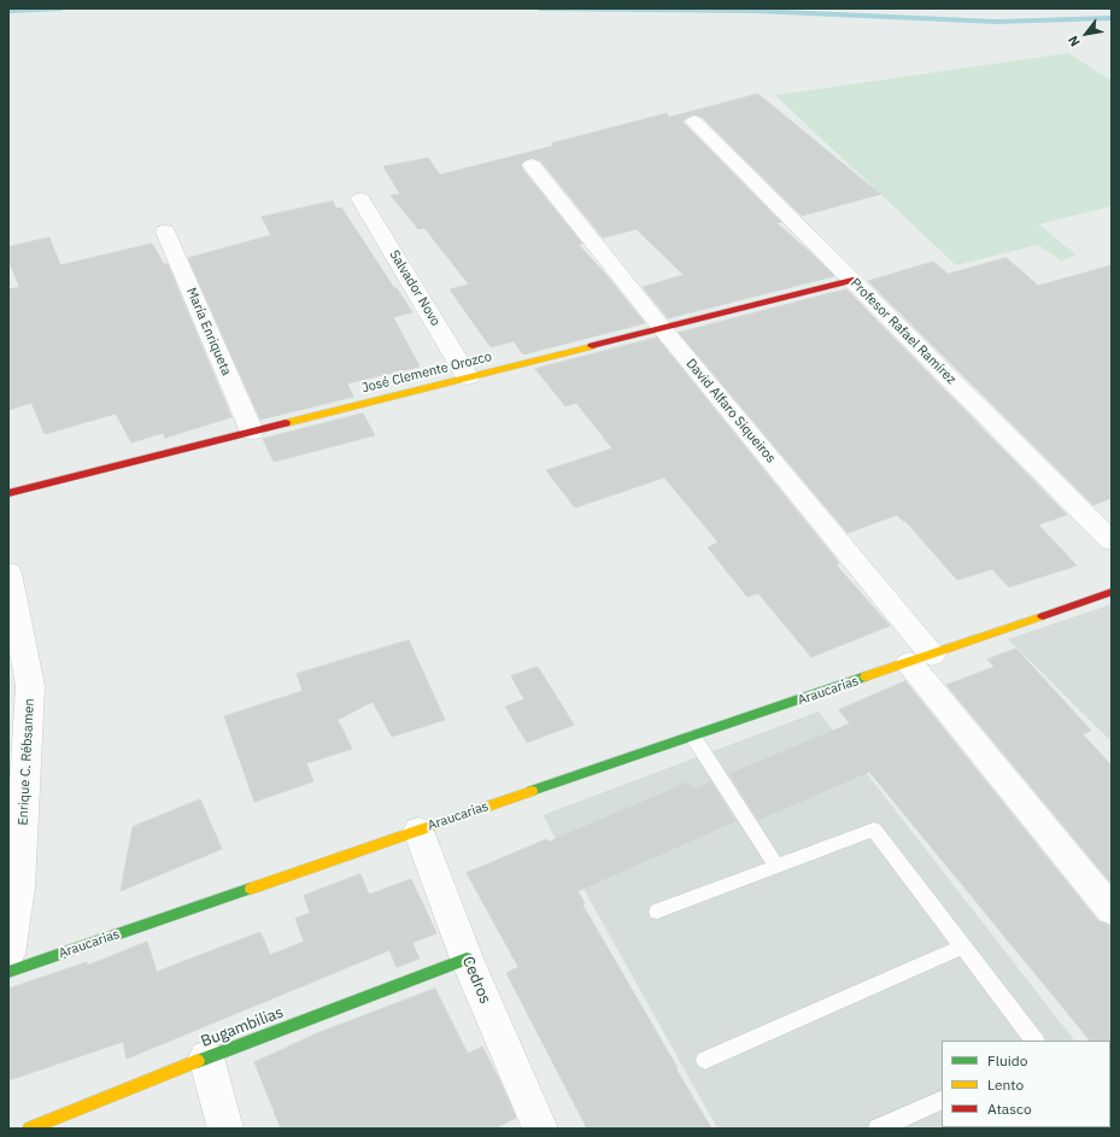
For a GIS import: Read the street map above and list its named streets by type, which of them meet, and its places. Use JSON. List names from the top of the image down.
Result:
{
  "streets": {
    "street": [
      "Salvador Novo",
      "María Enriqueta",
      "Profesor Rafael Ramírez",
      "José Clemente Orozco",
      "David Alfaro Siqueiros",
      "Araucarias",
      "Enrique C. Rébsamen",
      "Cedros",
      "Bugambilias"
    ]
  },
  "crossings": [
    ["Salvador Novo", "José Clemente Orozco"],
    ["María Enriqueta", "José Clemente Orozco"],
    ["Profesor Rafael Ramírez", "José Clemente Orozco"],
    ["José Clemente Orozco", "David Alfaro Siqueiros"],
    ["David Alfaro Siqueiros", "Araucarias"],
    ["Araucarias", "Cedros"],
    ["Cedros", "Bugambilias"]
  ],
  "legend": ["Fluido", "Lento", "Atasco"],
  "north": "bottom left"
}
